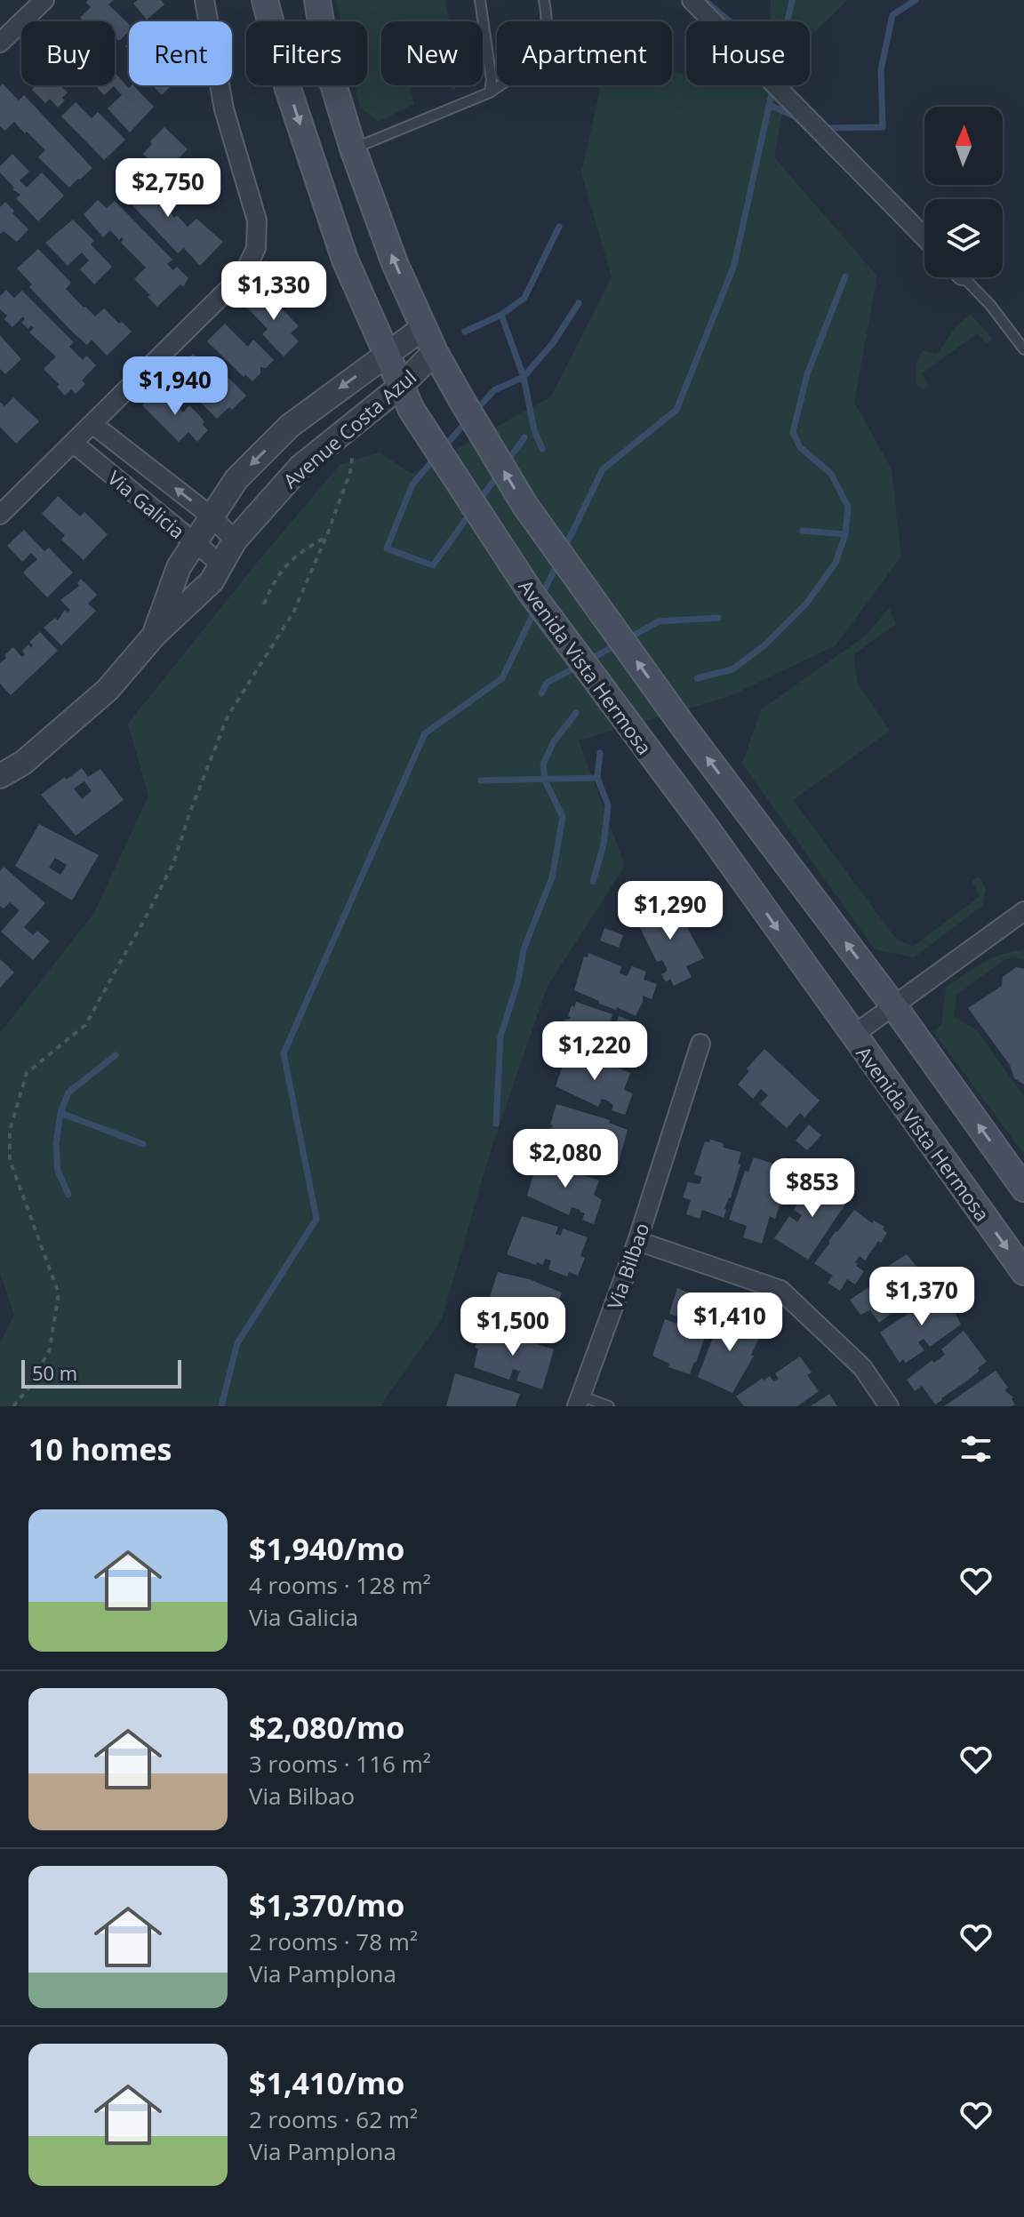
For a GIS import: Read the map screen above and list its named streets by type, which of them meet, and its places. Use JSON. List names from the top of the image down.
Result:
{
  "streets": {
    "main road": ["Avenida Vista Hermosa"],
    "street": ["Avenue Costa Azul", "Via Galicia", "Via Bilbao"]
  },
  "crossings": [
    ["Avenue Costa Azul", "Via Galicia"],
    ["Avenue Costa Azul", "Avenida Vista Hermosa"]
  ],
  "scale_bar": "50 m",
  "north": "top",
  "page": {
    "chip": [
      "Buy",
      "Rent",
      "Filters",
      "New",
      "Apartment",
      "House"
    ],
    "price": [
      "$2,750",
      "$1,330",
      "$1,940",
      "$1,290",
      "$1,220",
      "$2,080",
      "$853",
      "$1,370",
      "$1,410",
      "$1,500"
    ],
    "scale": "50 m",
    "heading": "10 homes",
    "list": [
      {
        "name": "$1,940/mo",
        "note": "4 rooms · 128 m² · Via Galicia"
      },
      {
        "name": "$2,080/mo",
        "note": "3 rooms · 116 m² · Via Bilbao"
      },
      {
        "name": "$1,370/mo",
        "note": "2 rooms · 78 m² · Via Pamplona"
      },
      {
        "name": "$1,410/mo",
        "note": "2 rooms · 62 m² · Via Pamplona"
      }
    ]
  }
}
